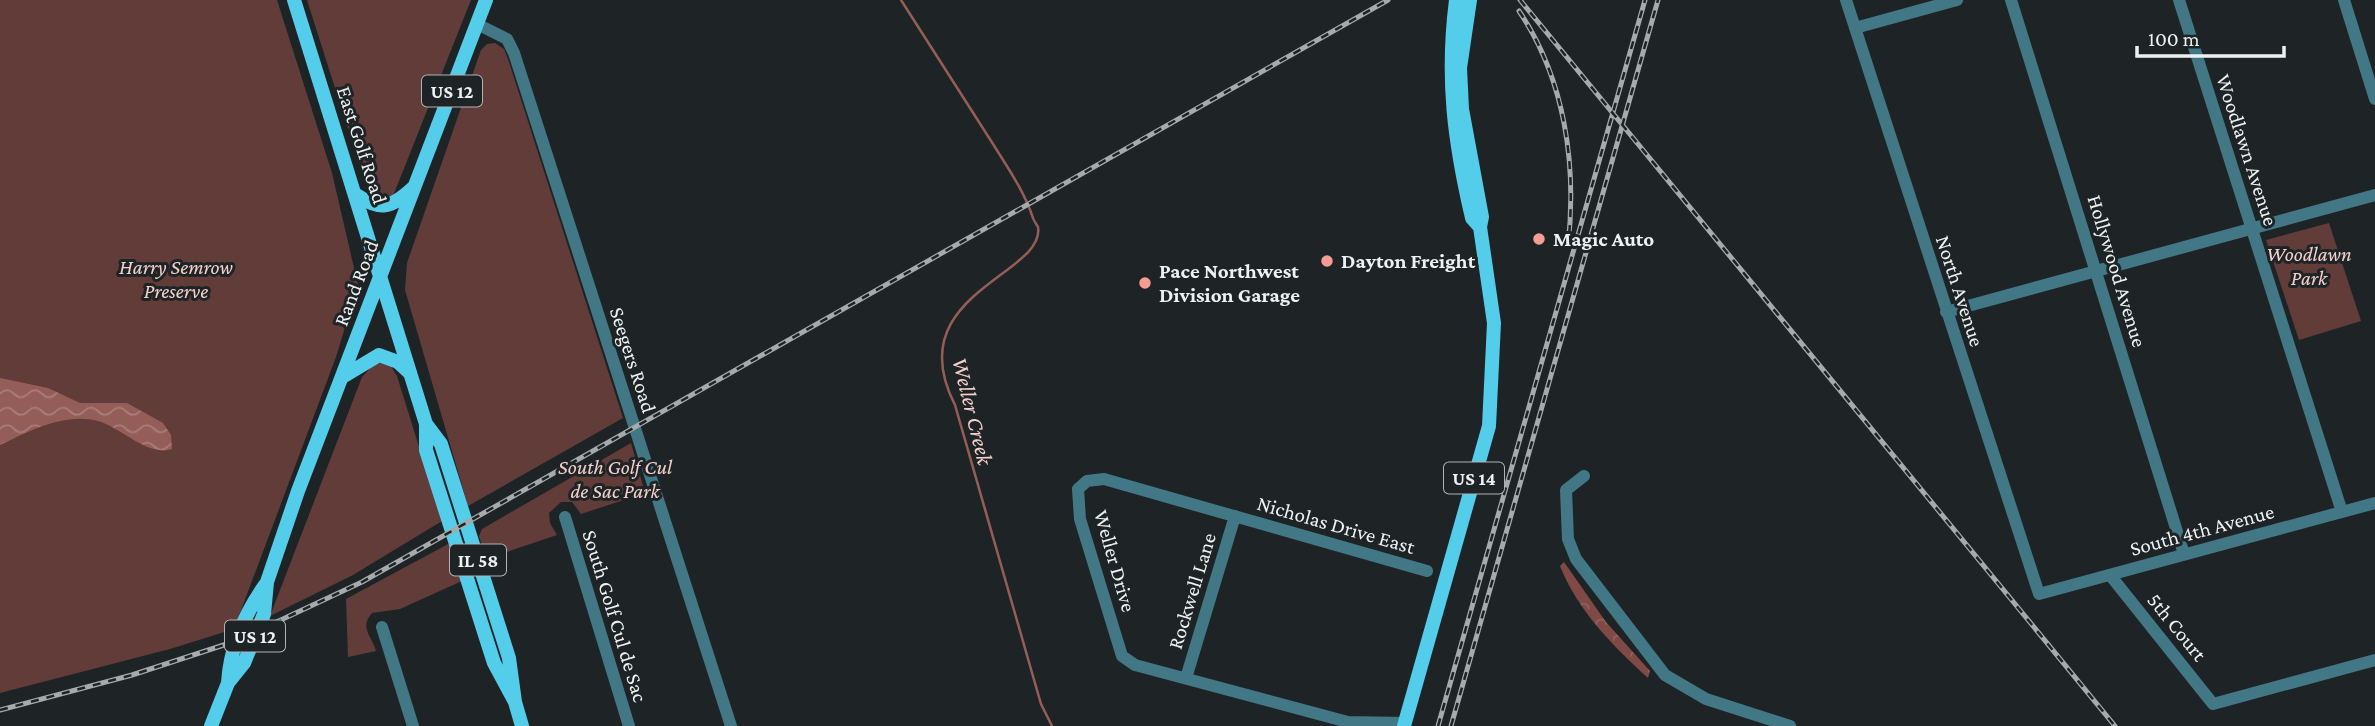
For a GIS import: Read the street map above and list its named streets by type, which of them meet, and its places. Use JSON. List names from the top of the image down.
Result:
{
  "streets": {
    "main road": [
      "US 12",
      "East Golf Road",
      "Rand Road",
      "US 14",
      "IL 58"
    ],
    "street": [
      "Woodlawn Avenue",
      "Hollywood Avenue",
      "North Avenue",
      "Seegers Road",
      "Nicholas Drive East",
      "South 4th Avenue",
      "Weller Drive",
      "Rockwell Lane",
      "South Golf Cul de Sac",
      "5th Court"
    ]
  },
  "crossings": [
    ["East Golf Road", "Rand Road"],
    ["Woodlawn Avenue", "South 4th Avenue"],
    ["Hollywood Avenue", "South 4th Avenue"],
    ["Rand Road", "Seegers Road"],
    ["North Avenue", "South 4th Avenue"],
    ["Nicholas Drive East", "Weller Drive"],
    ["Nicholas Drive East", "Rockwell Lane"],
    ["South 4th Avenue", "5th Court"],
    ["Weller Drive", "Rockwell Lane"]
  ],
  "water": ["Weller Creek"],
  "parks": ["Woodlawn Park", "Harry Semrow Preserve", "South Golf Cul de Sac Park"],
  "places": ["Magic Auto", "Dayton Freight", "Pace Northwest Division Garage"],
  "scale_bar": "100 m"
}
